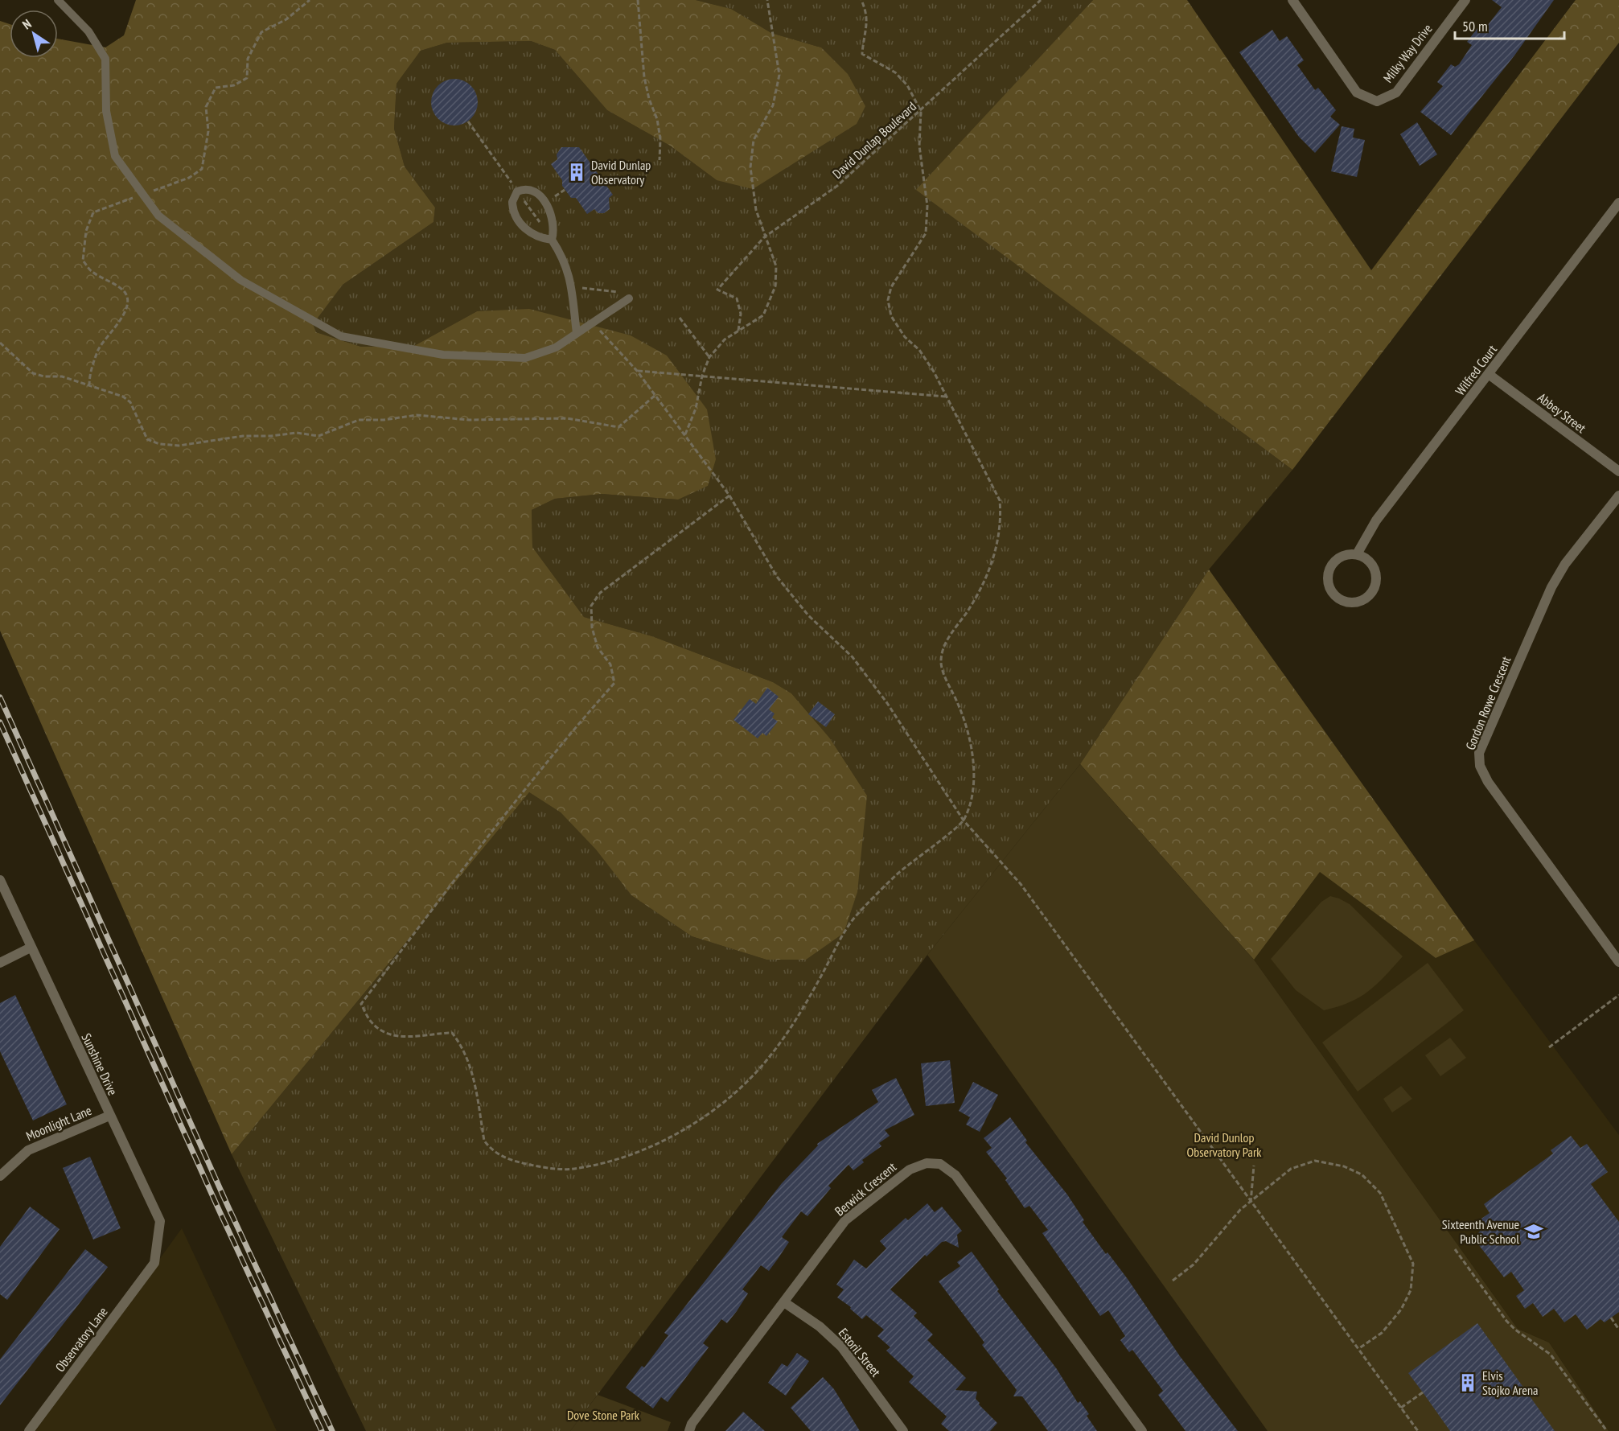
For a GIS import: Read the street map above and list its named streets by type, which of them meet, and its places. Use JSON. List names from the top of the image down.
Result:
{
  "streets": {
    "street": [
      "Milky Way Drive",
      "Wilfred Court",
      "Abbey Street",
      "Gordon Rowe Crescent",
      "Sunshine Drive",
      "Moonlight Lane",
      "Berwick Crescent",
      "Observatory Lane",
      "Estoril Street"
    ],
    "path": ["David Dunlap Boulevard"]
  },
  "crossings": [
    ["Wilfred Court", "Abbey Street"],
    ["Sunshine Drive", "Moonlight Lane"],
    ["Sunshine Drive", "Observatory Lane"],
    ["Berwick Crescent", "Estoril Street"]
  ],
  "parks": ["David Dunlop Observatory Park", "Dove Stone Park"],
  "places": {
    "building": ["David Dunlap Observatory", "Elvis Stojko Arena"],
    "school or university": ["Sixteenth Avenue Public School"]
  },
  "scale_bar": "50 m",
  "north": "top left"
}
